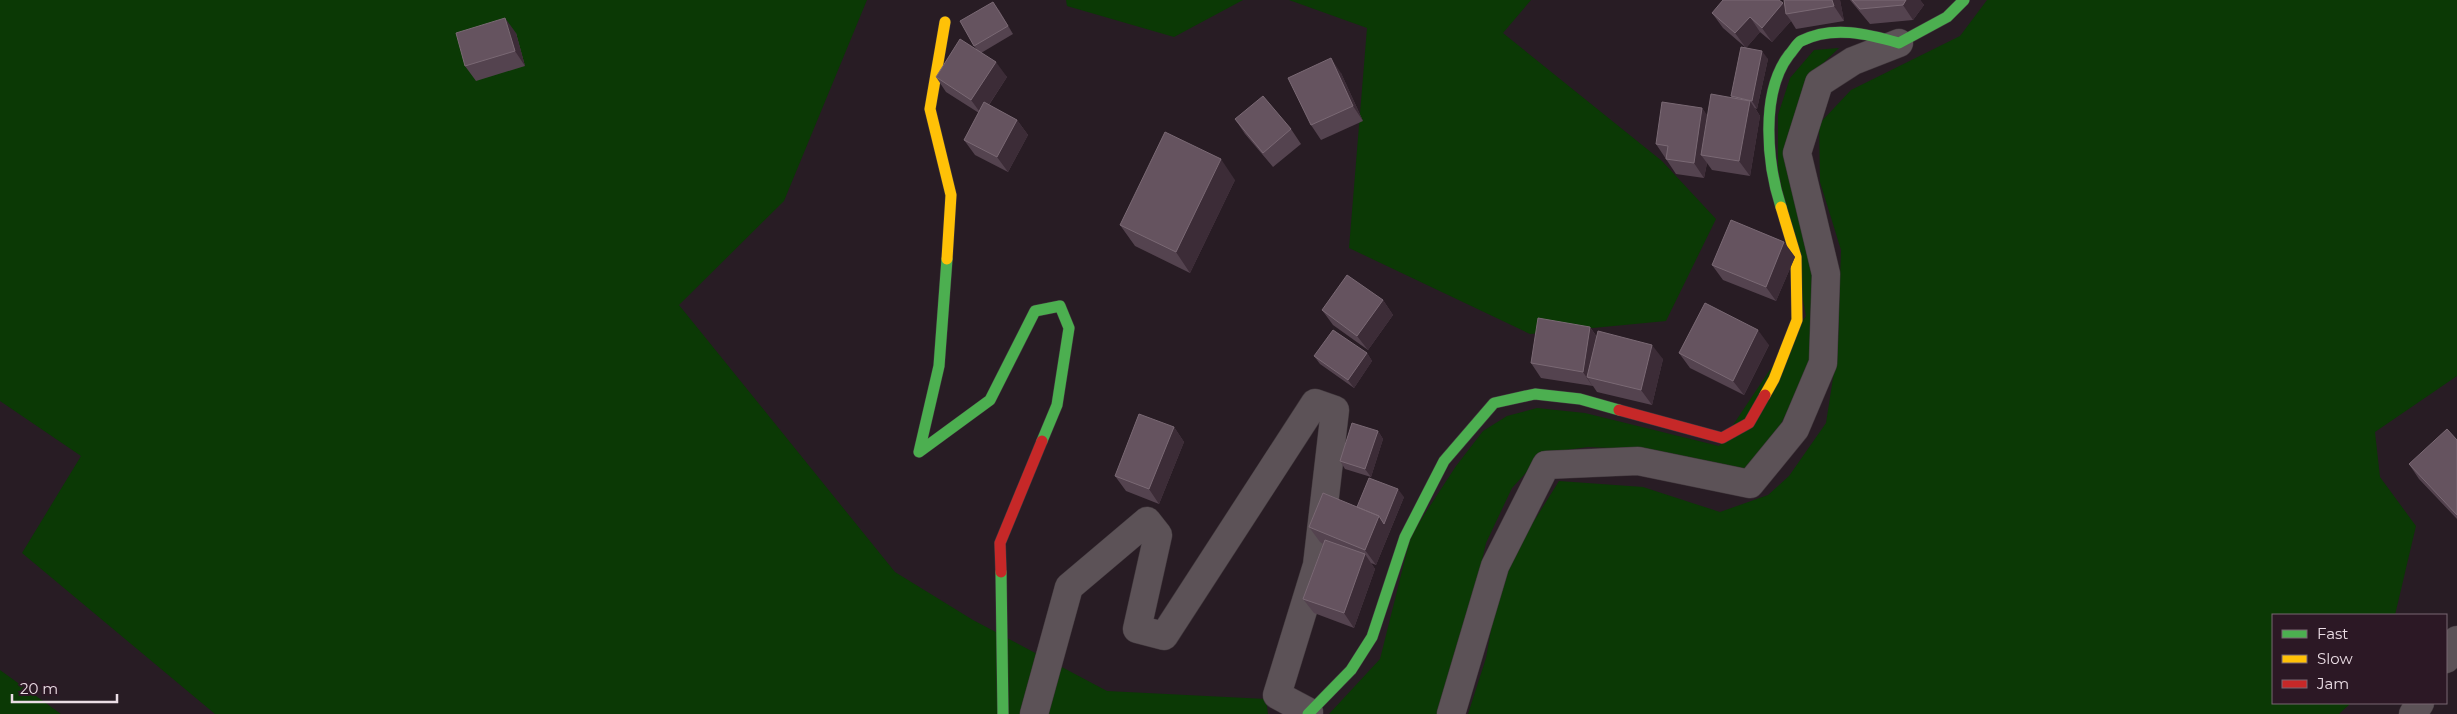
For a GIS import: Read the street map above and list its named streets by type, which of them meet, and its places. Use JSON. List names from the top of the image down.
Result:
{
  "legend": ["Fast", "Slow", "Jam"],
  "scale_bar": "20 m"
}
